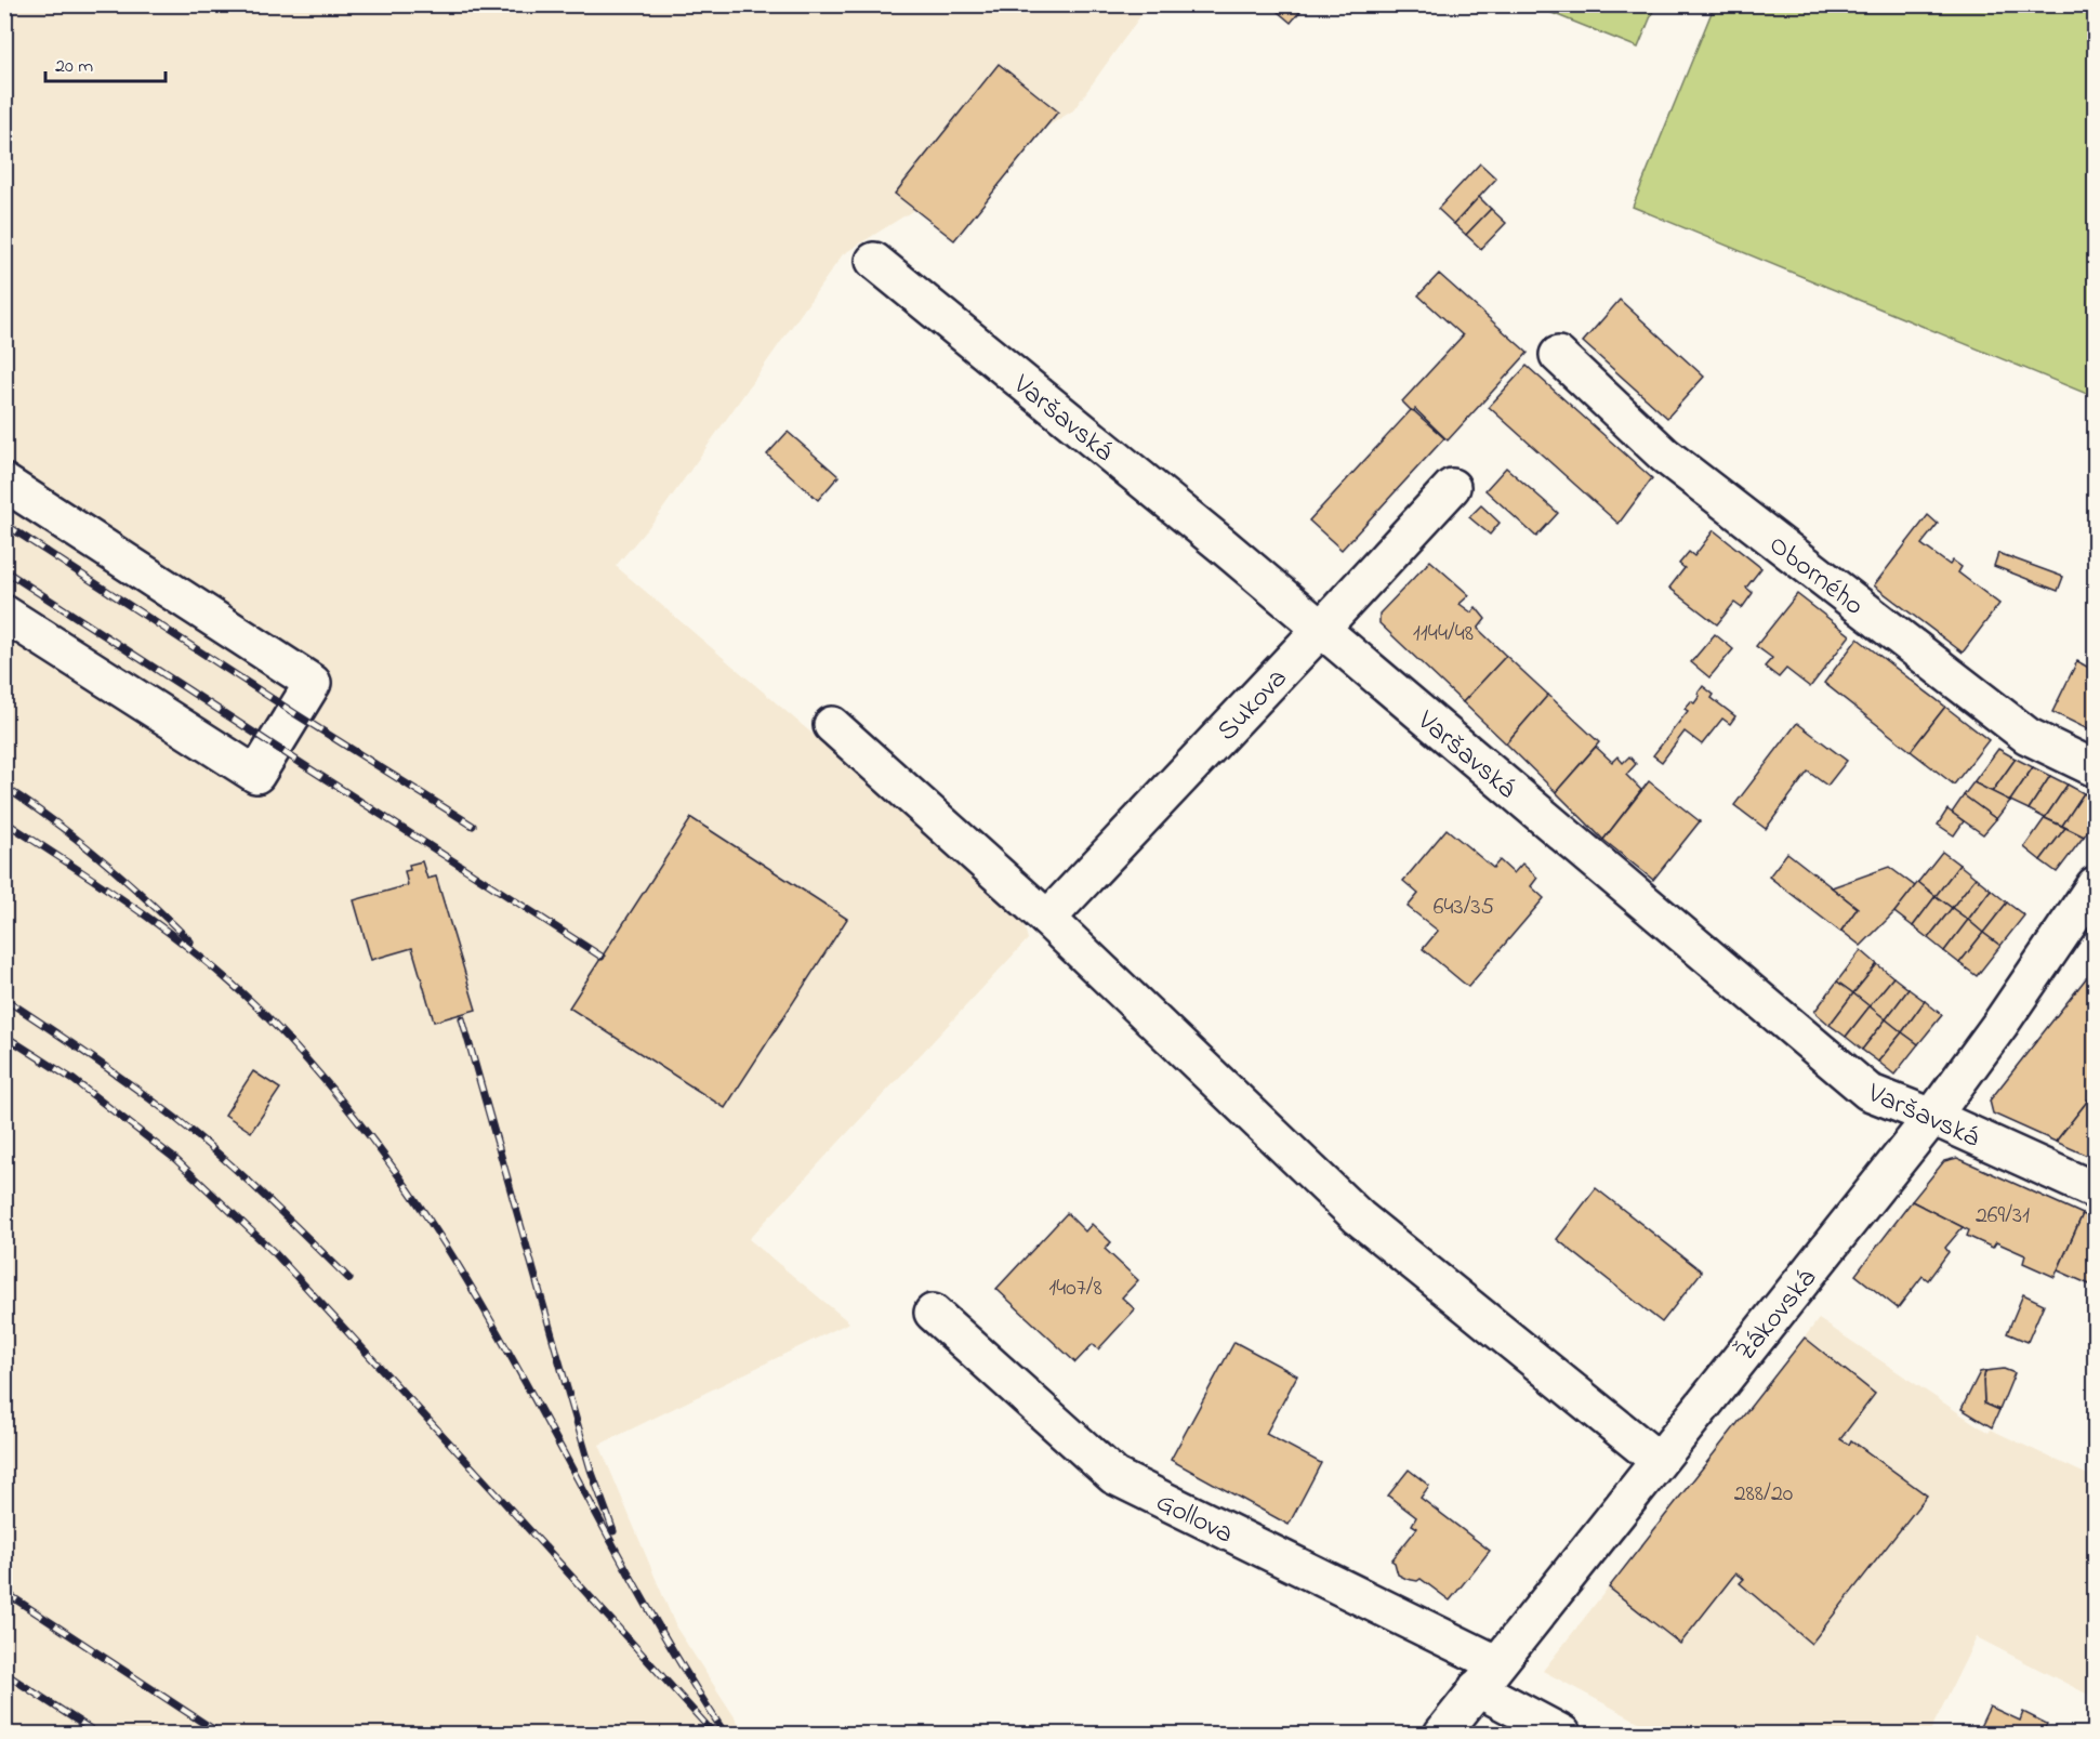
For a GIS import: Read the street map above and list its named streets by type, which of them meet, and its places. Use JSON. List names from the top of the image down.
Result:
{
  "streets": {
    "street": [
      "Varšavská",
      "Oborného",
      "Sukova",
      "Žákovská",
      "Gollova"
    ]
  },
  "crossings": [
    ["Varšavská", "Sukova"],
    ["Varšavská", "Žákovská"],
    ["Žákovská", "Gollova"]
  ],
  "house_numbers": [
    "1144/48",
    "643/35",
    "269/31",
    "1407/8",
    "288/20"
  ],
  "scale_bar": "20 m"
}
